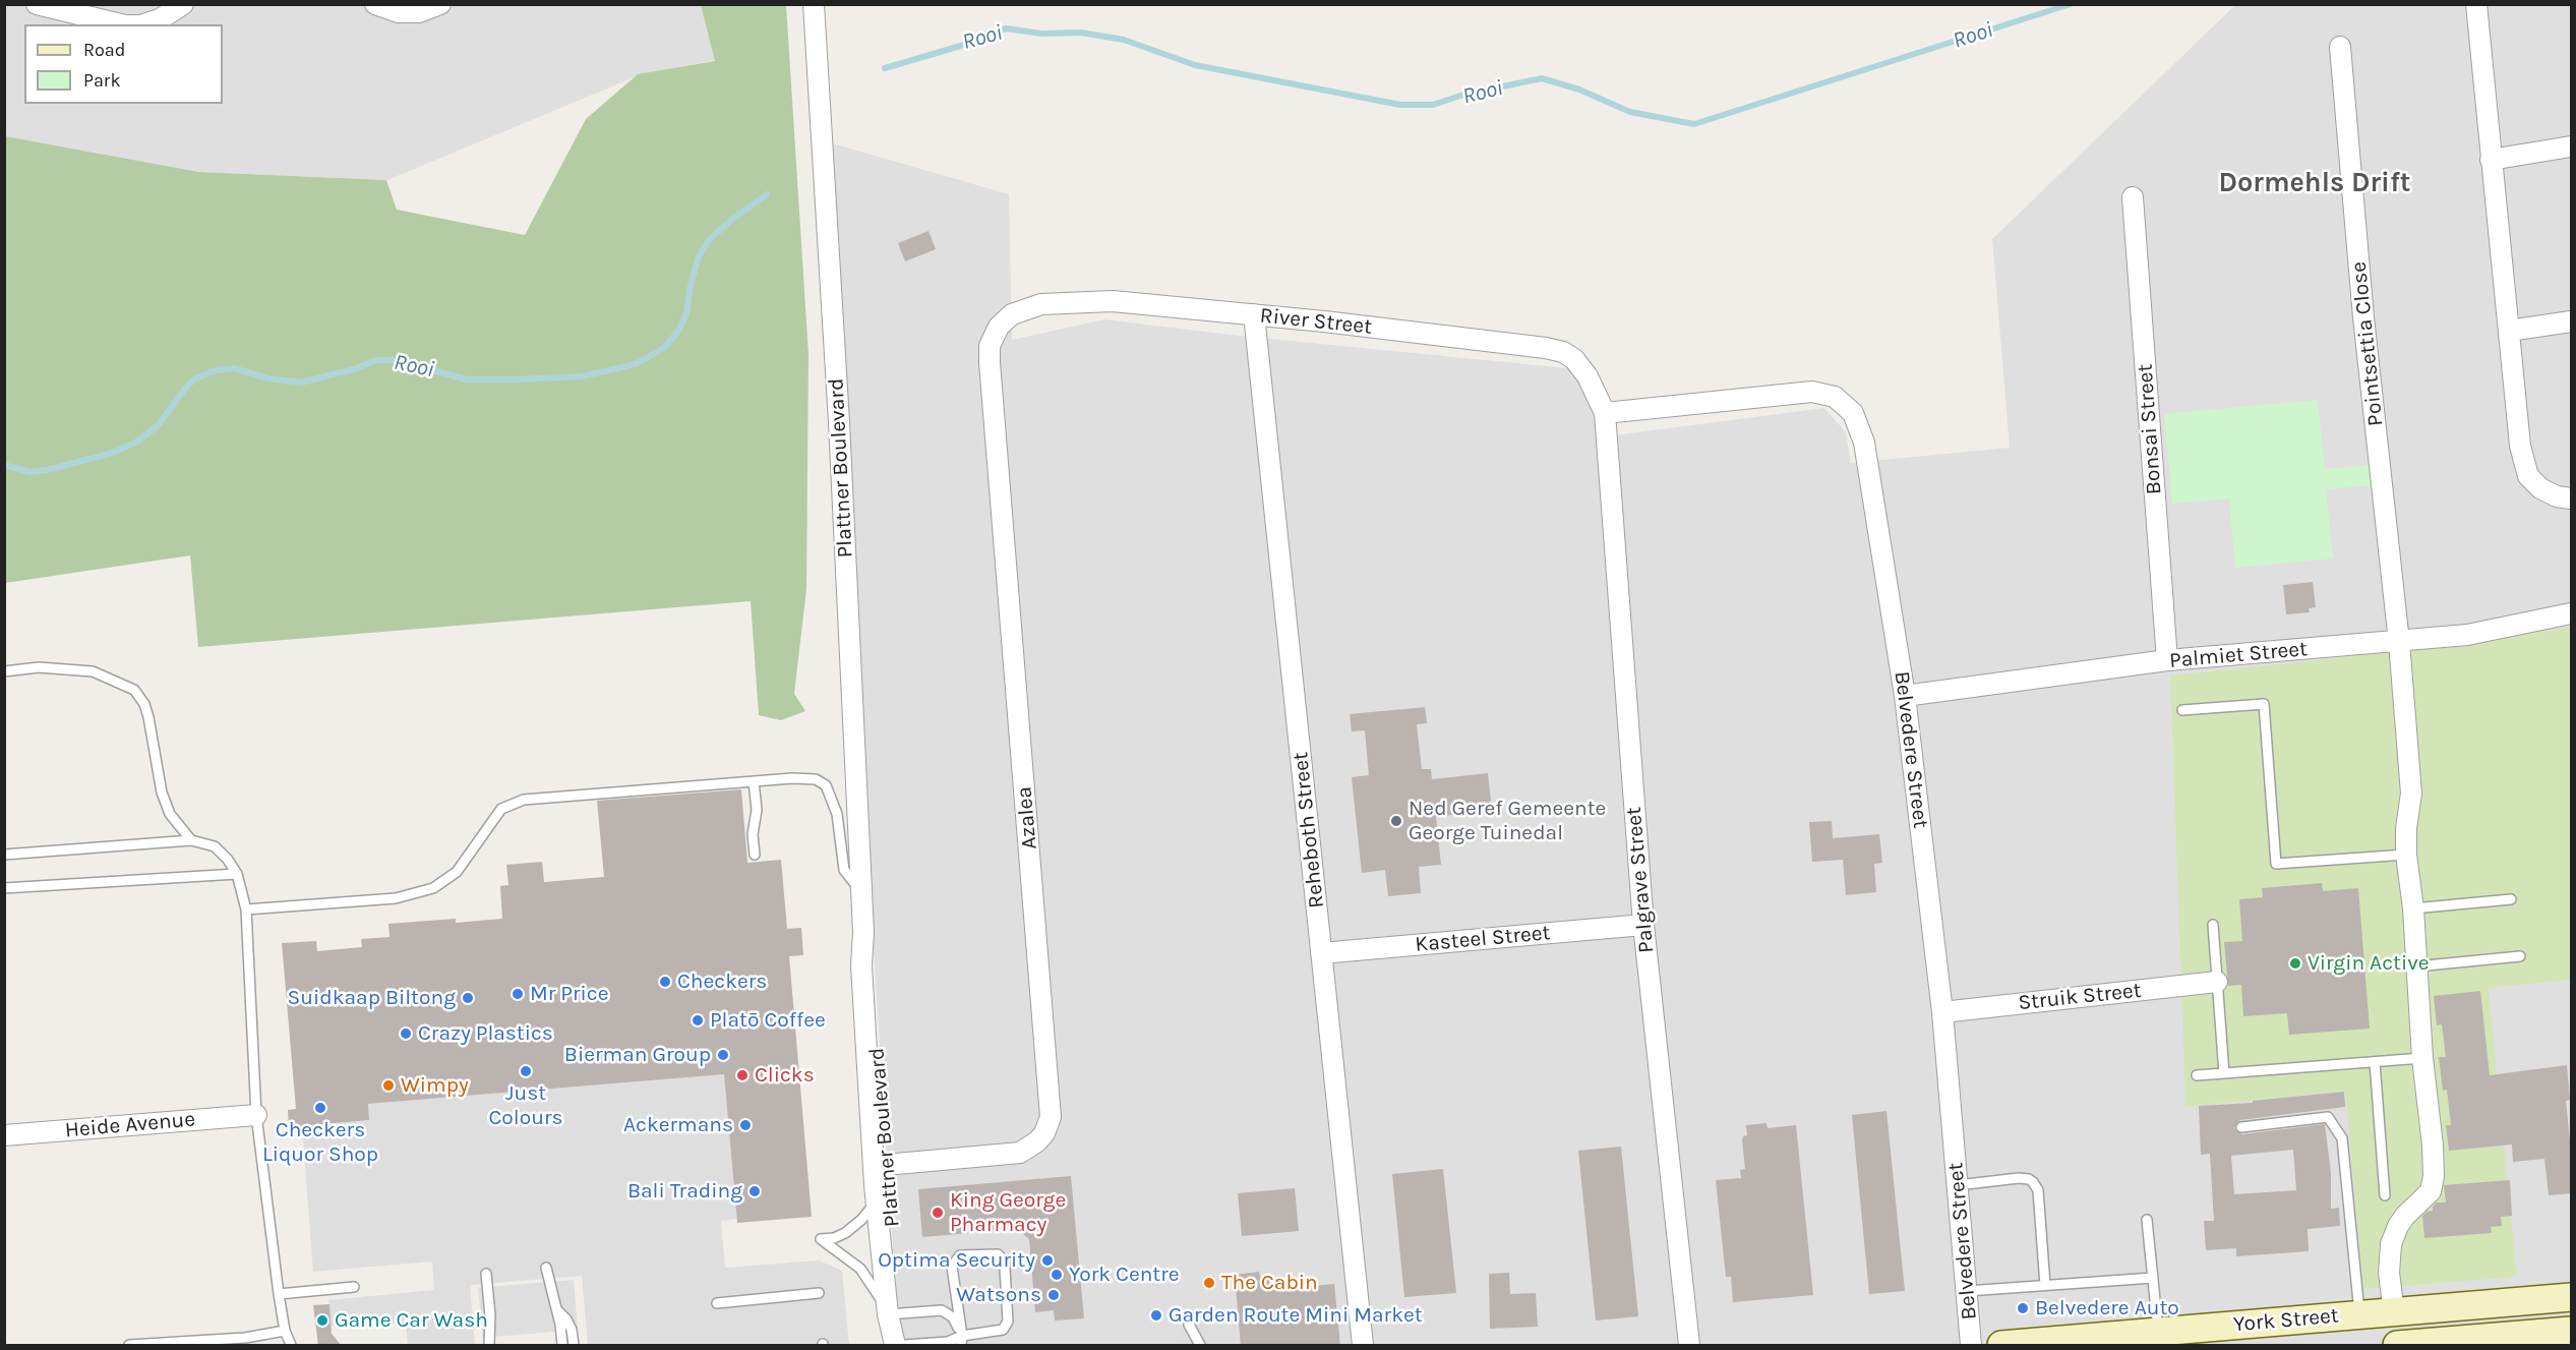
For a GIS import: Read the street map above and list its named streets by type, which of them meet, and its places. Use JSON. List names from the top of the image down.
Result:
{
  "streets": {
    "main road": ["York Street"],
    "street": [
      "River Street",
      "Pointsettia Close",
      "Bonsai Street",
      "Plattner Boulevard",
      "Palmiet Street",
      "Belvedere Street",
      "Azalea",
      "Reheboth Street",
      "Palgrave Street",
      "Kasteel Street",
      "Struik Street",
      "Heide Avenue"
    ]
  },
  "crossings": [
    ["River Street", "Belvedere Street"],
    ["River Street", "Azalea"],
    ["River Street", "Reheboth Street"],
    ["River Street", "Palgrave Street"],
    ["Pointsettia Close", "Palmiet Street"],
    ["Pointsettia Close", "York Street"],
    ["Bonsai Street", "Palmiet Street"],
    ["Plattner Boulevard", "Azalea"],
    ["Palmiet Street", "Belvedere Street"],
    ["Belvedere Street", "Palgrave Street"],
    ["Belvedere Street", "Struik Street"],
    ["Reheboth Street", "Kasteel Street"],
    ["Palgrave Street", "Kasteel Street"]
  ],
  "districts": ["Dormehls Drift"],
  "water": ["Rooi"],
  "places": [
    "Ned Geref Gemeente George Tuinedal",
    "Virgin Active",
    "Checkers",
    "Mr Price",
    "Suidkaap Biltong",
    "Platō Coffee",
    "Crazy Plastics",
    "Bierman Group",
    "Just Colours",
    "Clicks",
    "Wimpy",
    "Checkers Liquor Shop",
    "Ackermans",
    "Bali Trading",
    "King George Pharmacy",
    "Optima Security",
    "York Centre",
    "The Cabin",
    "Watsons",
    "Belvedere Auto",
    "Garden Route Mini Market",
    "Game Car Wash"
  ],
  "legend": ["Road", "Park"]
}
